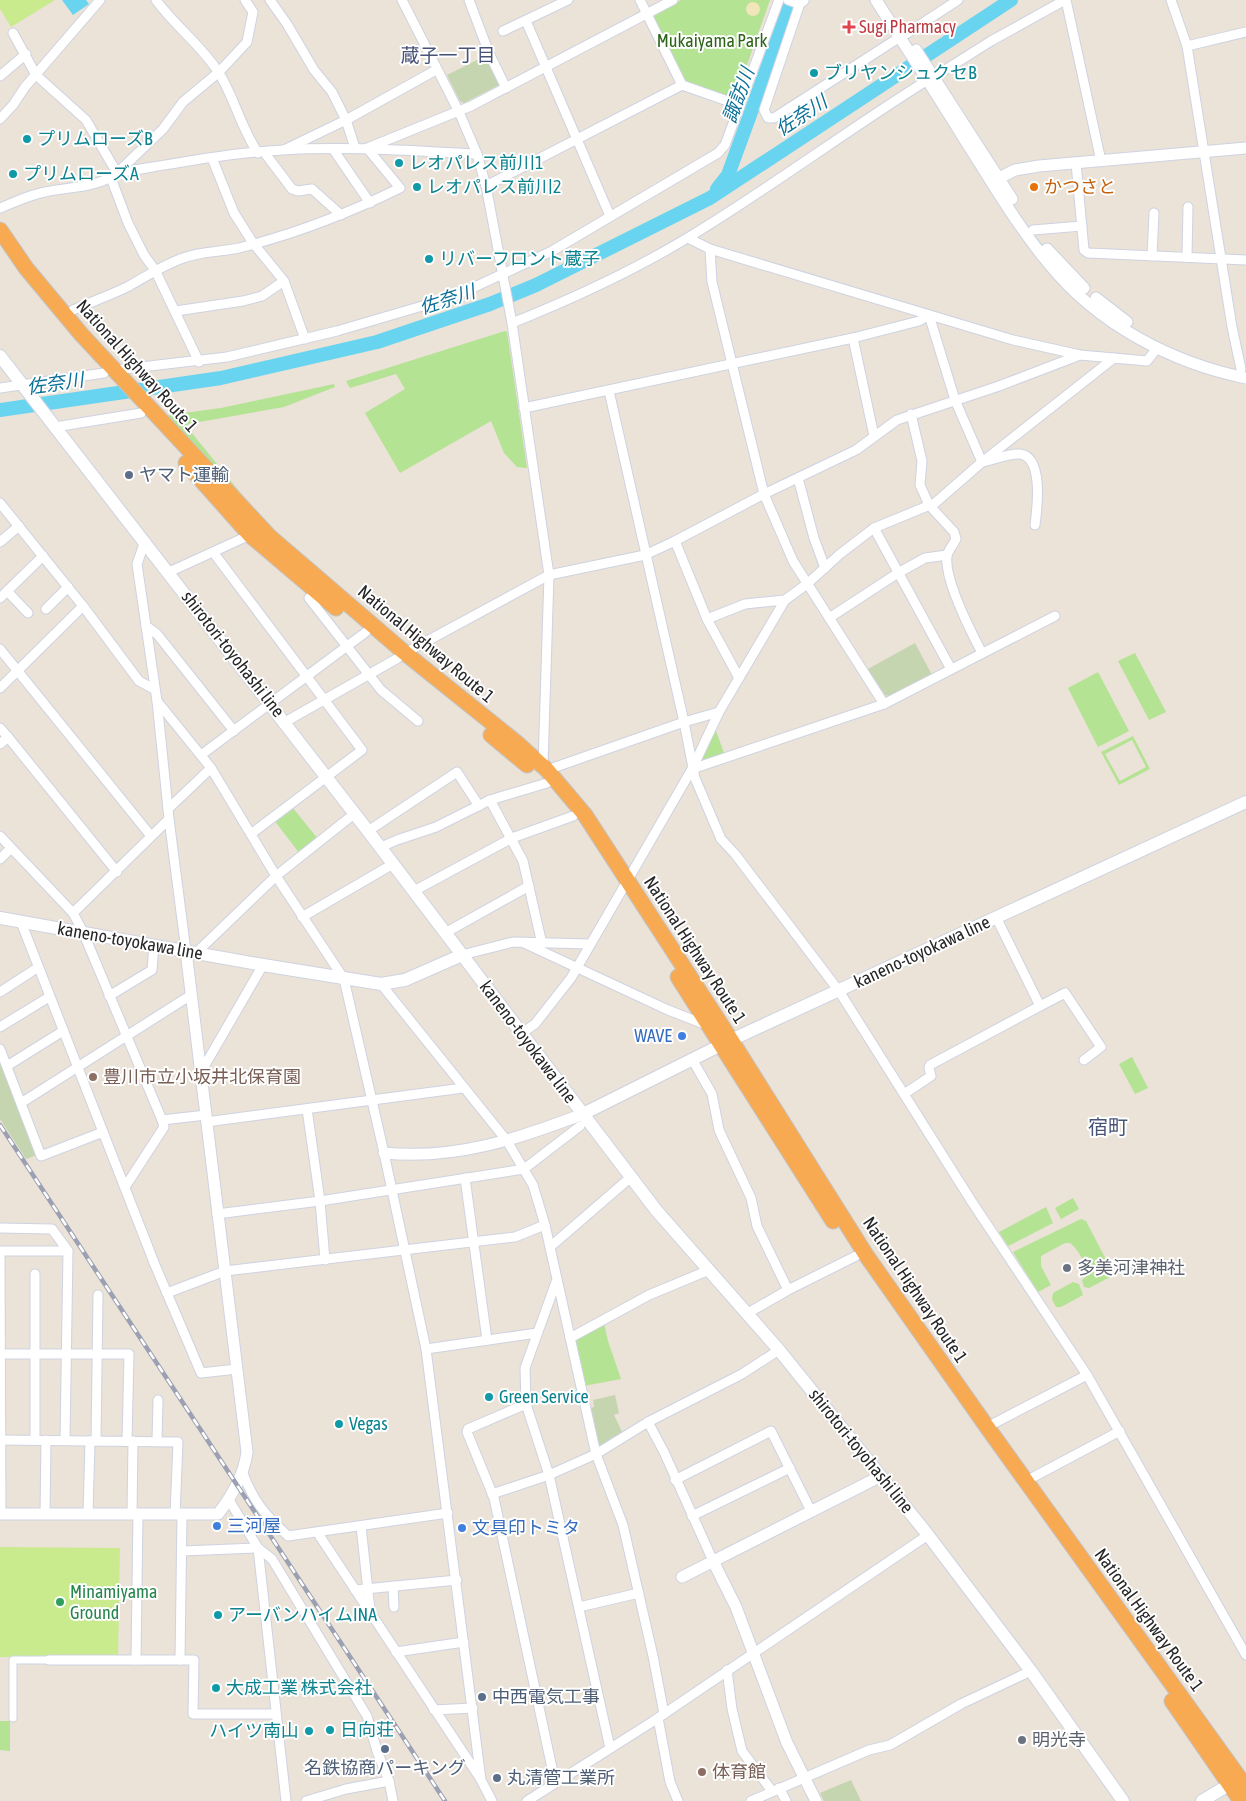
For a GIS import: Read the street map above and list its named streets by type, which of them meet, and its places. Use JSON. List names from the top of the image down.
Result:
{
  "streets": {
    "highway": ["National Highway Route 1"],
    "main road": ["shirotori-toyohashi line", "kaneno-toyokawa line"]
  },
  "crossings": [
    ["National Highway Route 1", "kaneno-toyokawa line"],
    ["shirotori-toyohashi line", "kaneno-toyokawa line"]
  ],
  "districts": ["蔵子一丁目", "宿町"],
  "water": ["諏訪川", "佐奈川"],
  "parks": ["Mukaiyama Park"],
  "places": {
    "health": ["Sugi Pharmacy"],
    "other": [
      "ブリヤンシュクセB",
      "プリムローズB",
      "レオパレス前川1",
      "プリムローズA",
      "レオパレス前川2",
      "かつさと",
      "リバーフロント蔵子",
      "ヤマト運輸",
      "WAVE",
      "豊川市立小坂井北保育園",
      "多美河津神社",
      "Green Service",
      "Vegas",
      "三河屋",
      "文具印トミタ",
      "Minamiyama Ground",
      "アーバンハイムINA",
      "大成工業 株式会社",
      "中西電気工事",
      "日向荘",
      "ハイツ南山",
      "明光寺",
      "名鉄協商パーキング",
      "体育館",
      "丸清管工業所"
    ]
  }
}
